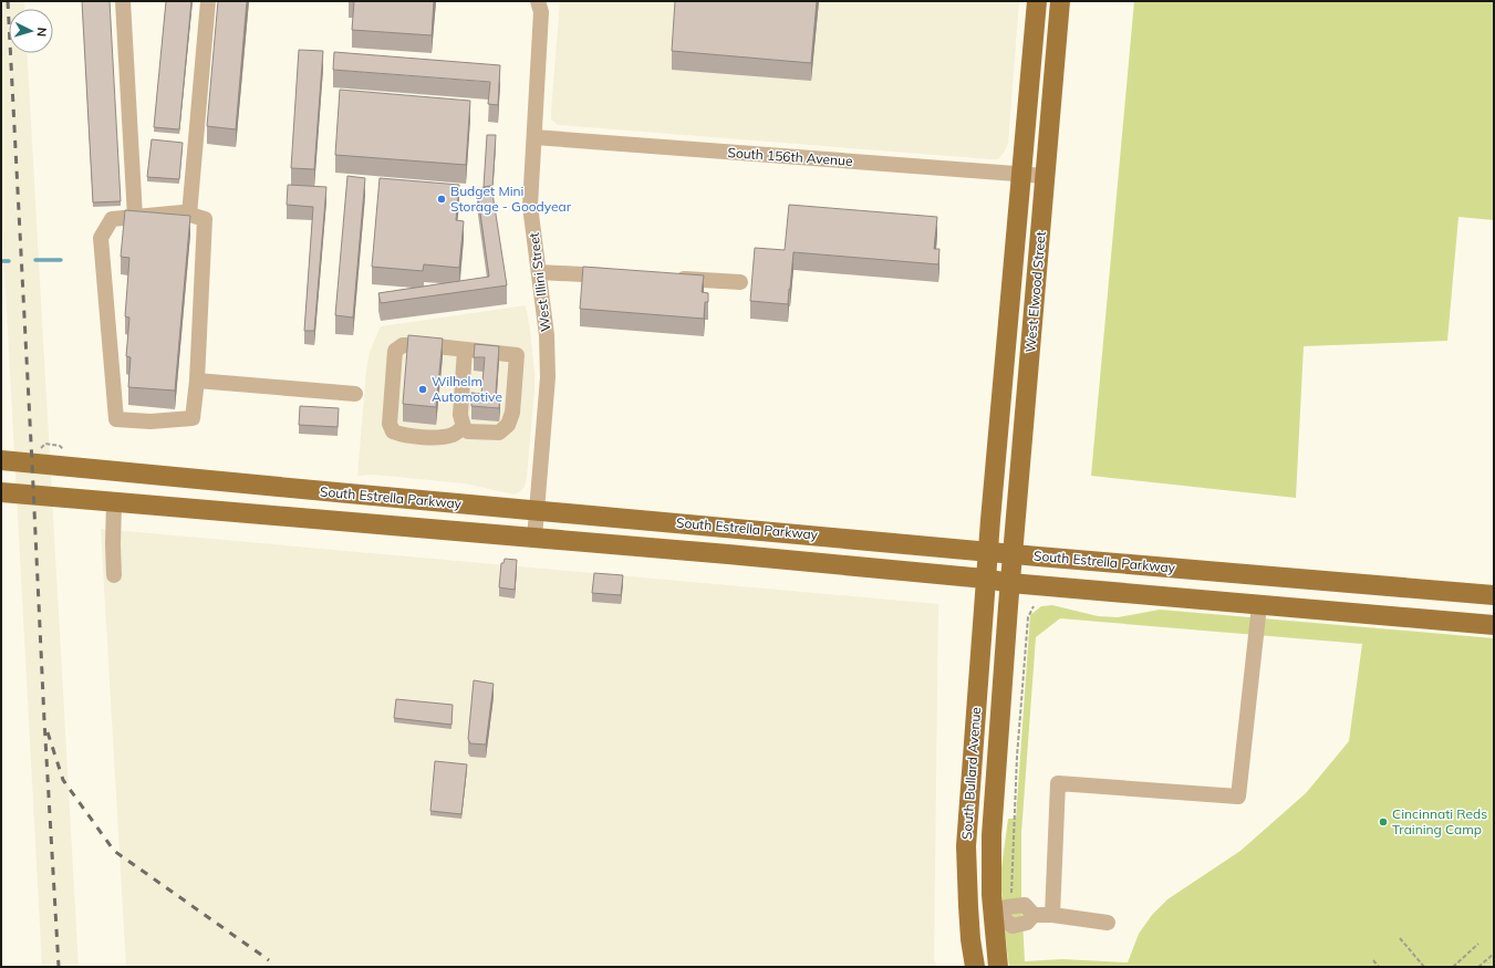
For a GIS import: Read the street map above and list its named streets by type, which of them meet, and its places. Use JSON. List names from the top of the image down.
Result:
{
  "streets": {
    "main road": ["West Elwood Street", "South Estrella Parkway", "South Bullard Avenue"],
    "street": ["South 156th Avenue", "West Illini Street"]
  },
  "crossings": [
    ["South 156th Avenue", "West Illini Street"],
    ["South 156th Avenue", "West Elwood Street"],
    ["West Illini Street", "South Estrella Parkway"],
    ["West Elwood Street", "South Estrella Parkway"],
    ["West Elwood Street", "South Bullard Avenue"],
    ["South Estrella Parkway", "South Bullard Avenue"]
  ],
  "places": ["Budget Mini Storage - Goodyear", "Wilhelm Automotive", "Cincinnati Reds Training Camp"],
  "north": "right"
}
